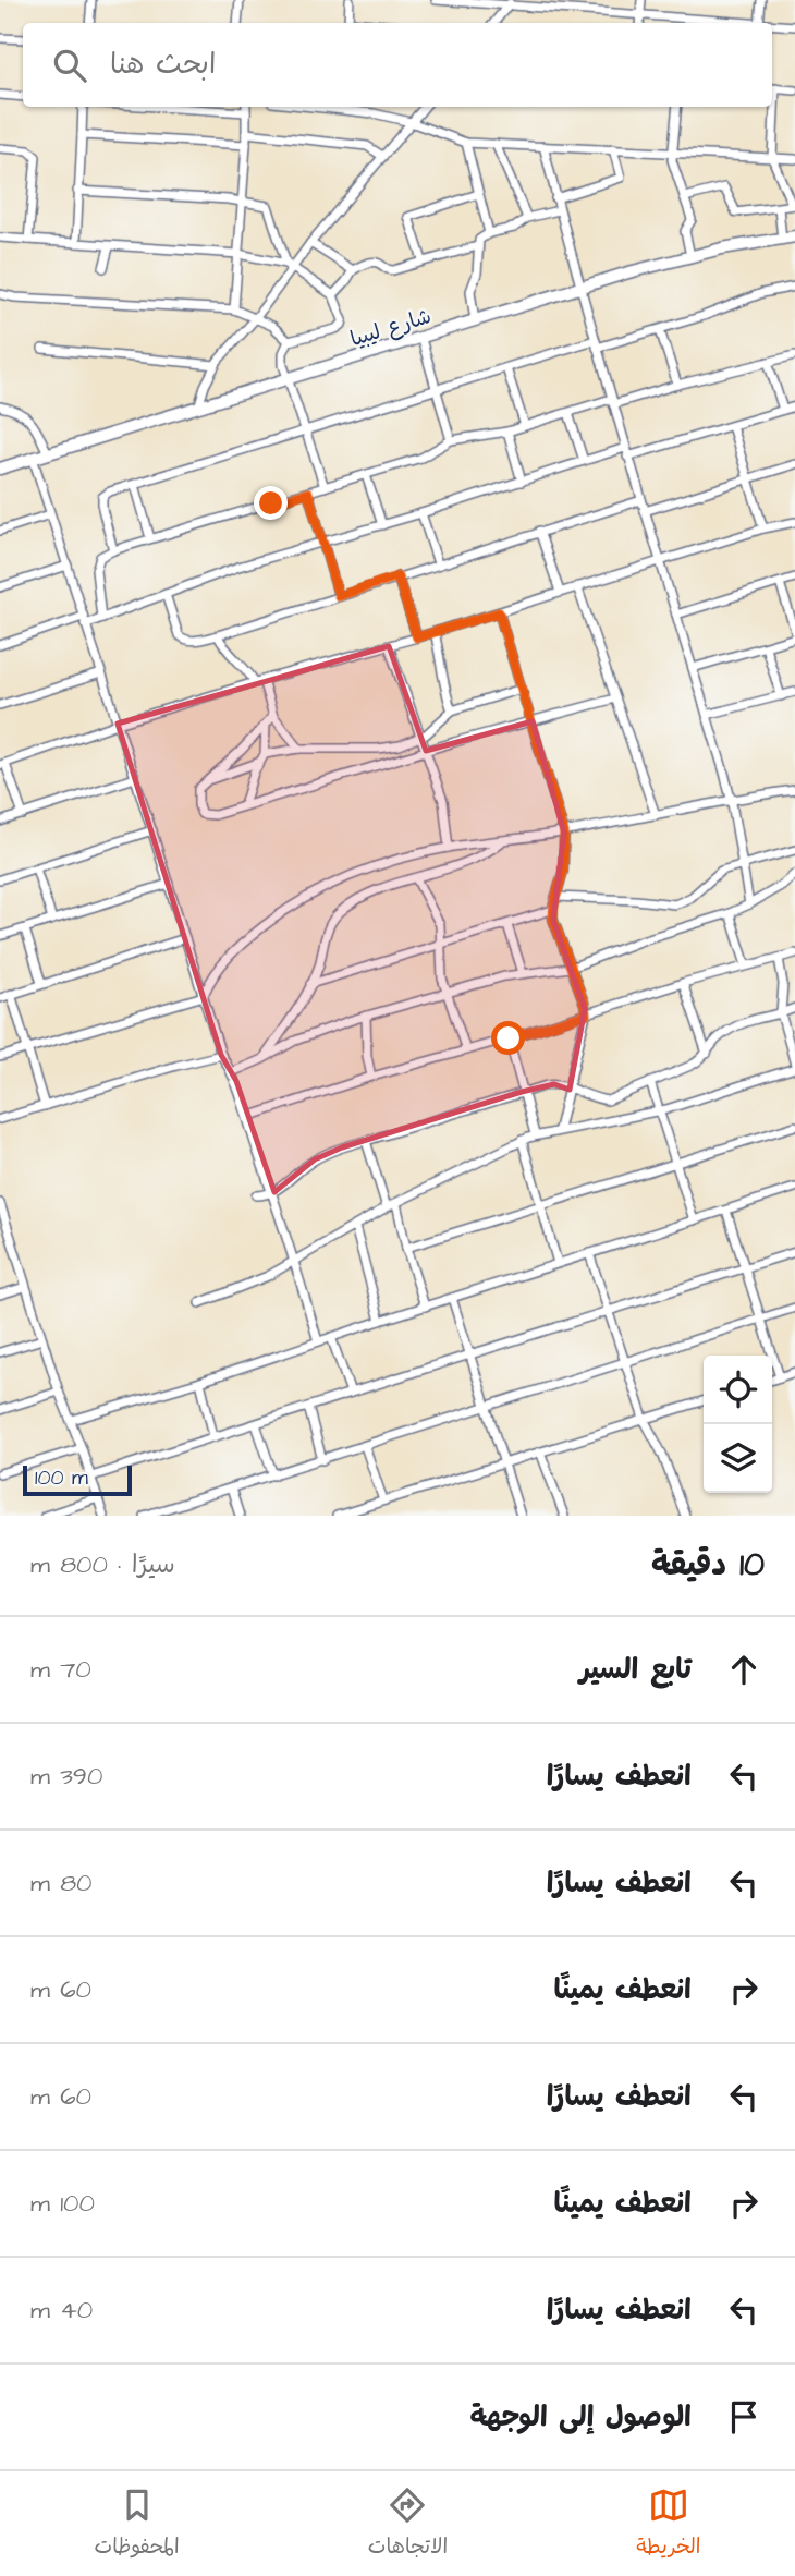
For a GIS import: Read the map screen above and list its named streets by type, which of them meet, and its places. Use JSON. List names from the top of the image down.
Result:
{
  "streets": {
    "highway": ["شارع ليبيا"]
  },
  "scale_bar": "100 m",
  "page": {
    "search": "ابحث هنا",
    "scale": "100 m",
    "heading": ["10 دقيقة", "سيرًا · 800 m"],
    "list": [
      ["تابع السير", "70 m"],
      ["انعطف يسارًا", "390 m"],
      ["انعطف يسارًا", "80 m"],
      ["انعطف يمينًا", "60 m"],
      ["انعطف يسارًا", "60 m"],
      ["انعطف يمينًا", "100 m"],
      ["انعطف يسارًا", "40 m"],
      "الوصول إلى الوجهة"
    ],
    "nav": ["الخريطة", "الاتجاهات", "المحفوظات"]
  }
}
